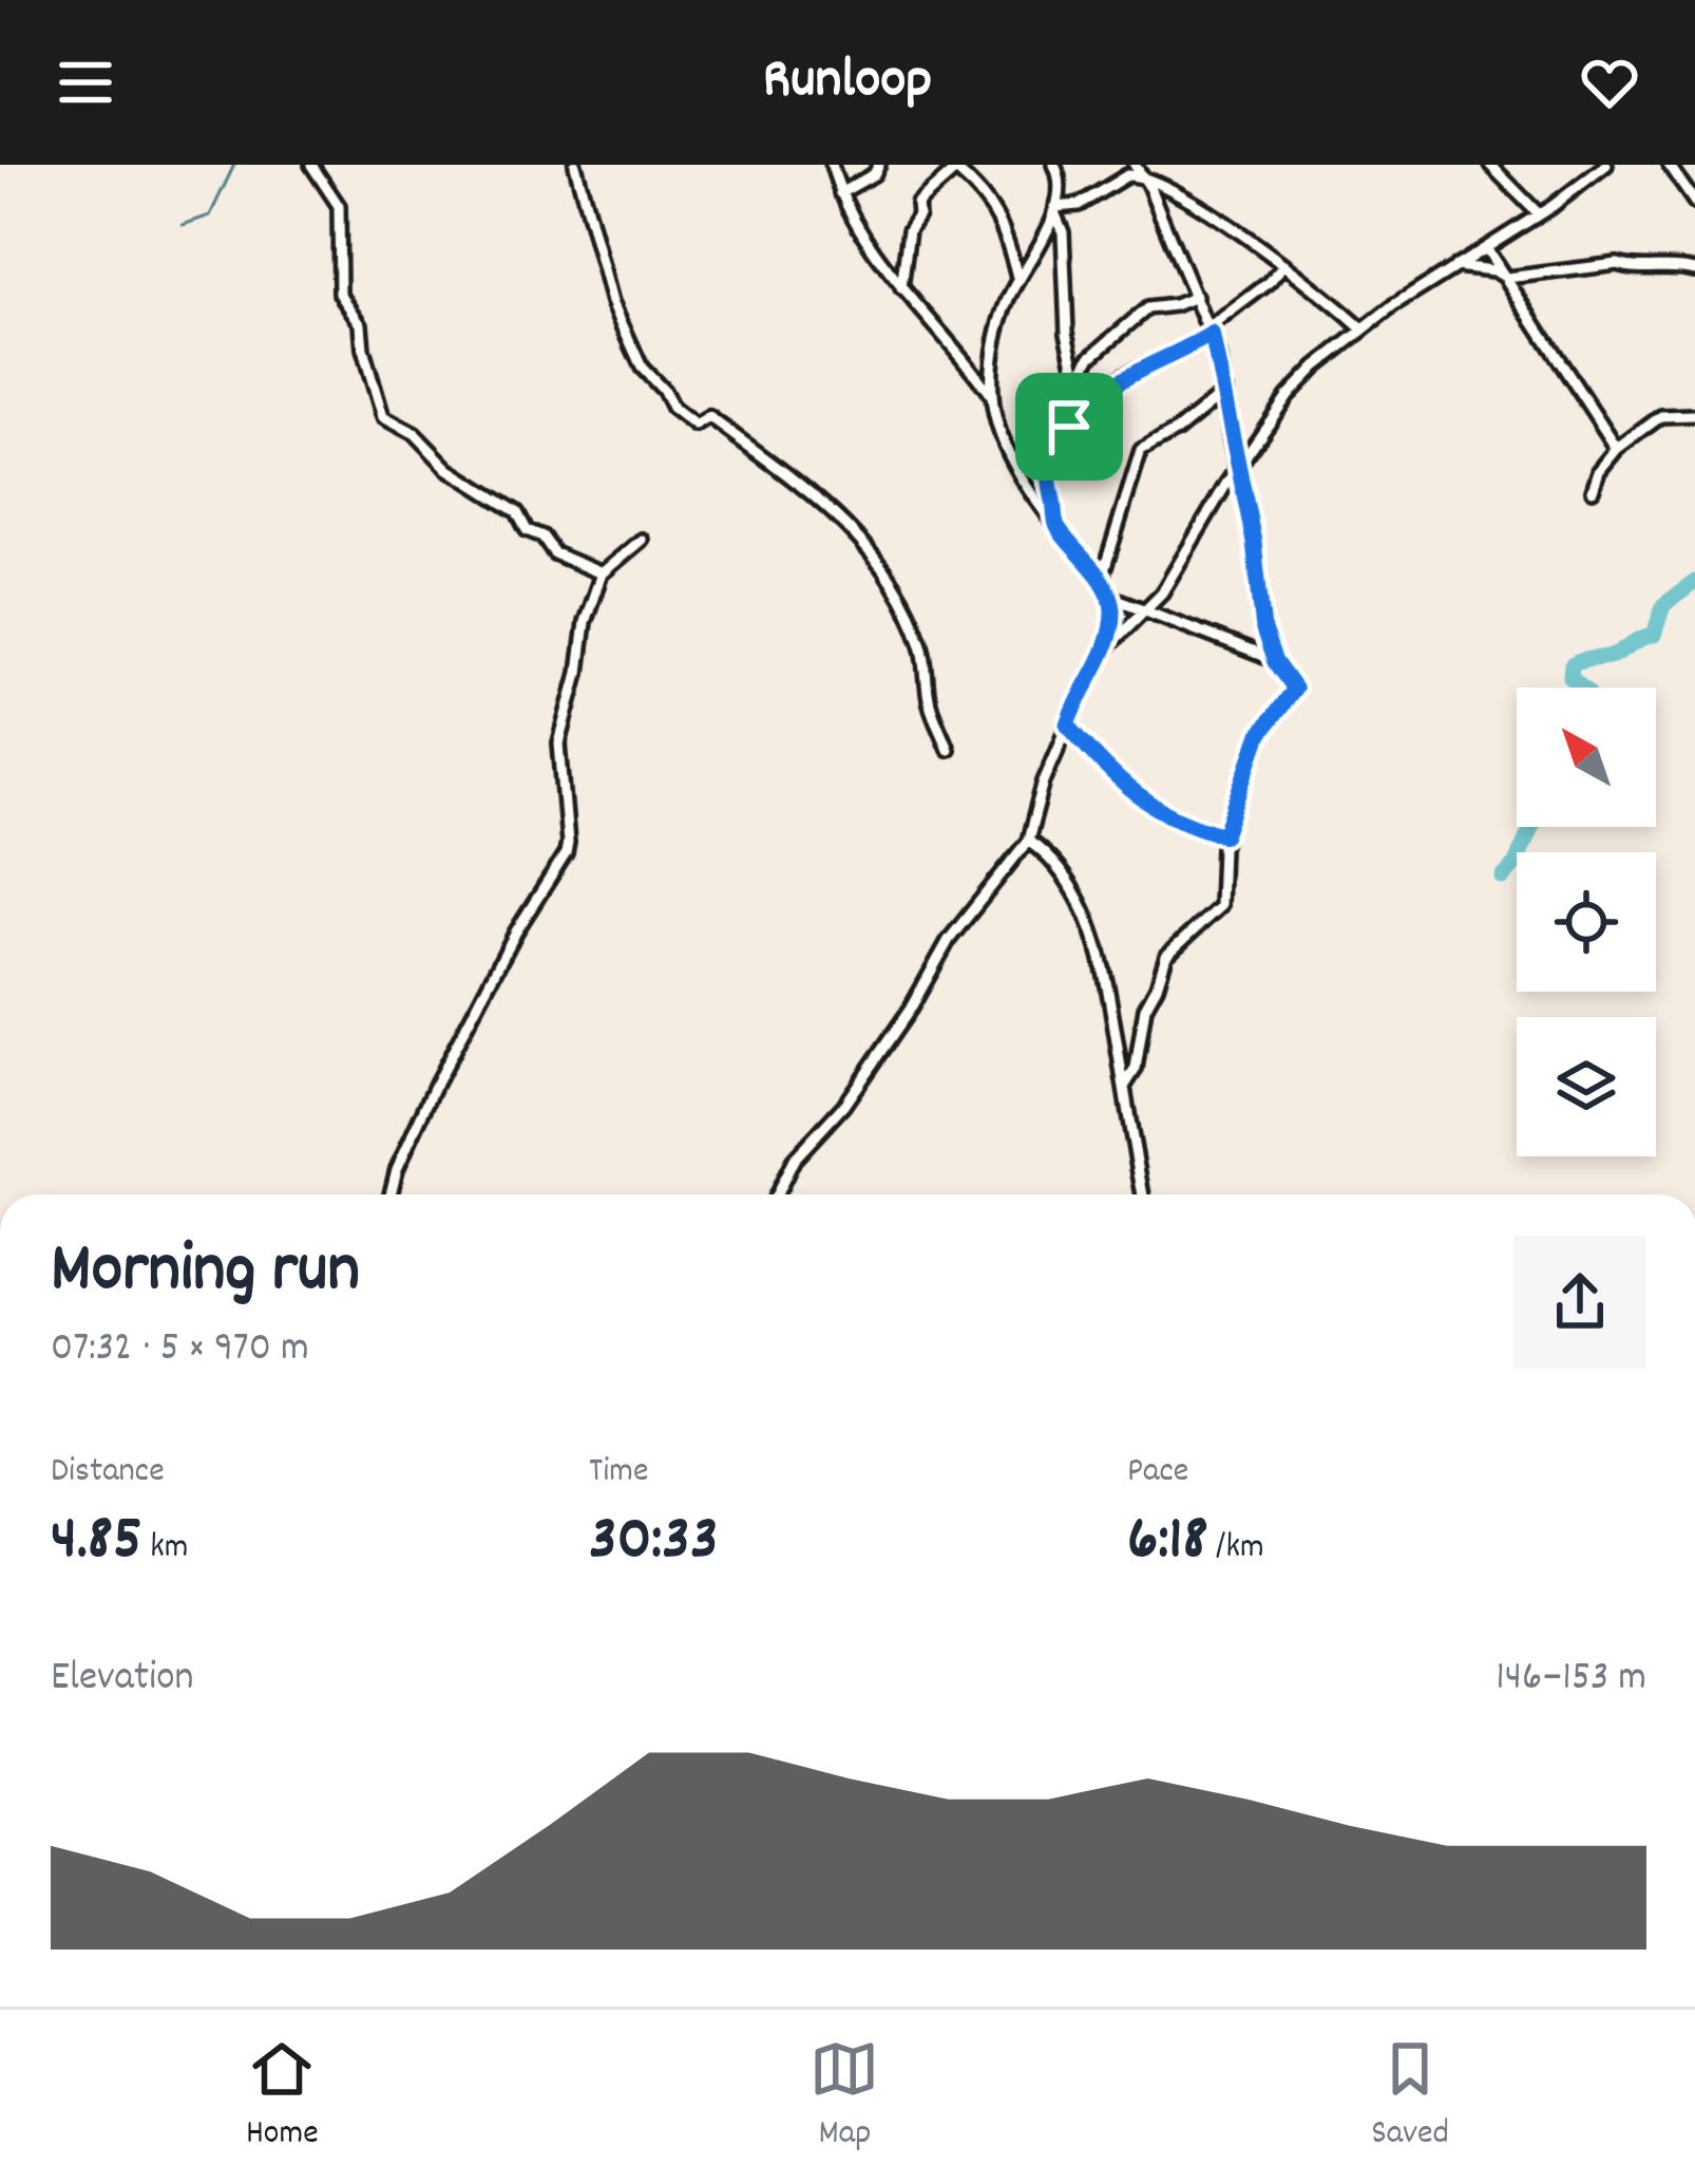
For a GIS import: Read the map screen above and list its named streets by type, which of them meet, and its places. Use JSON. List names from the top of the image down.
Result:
{
  "north": "top left",
  "page": {
    "header": "Runloop",
    "heading": ["Morning run", "07:32 · 5 × 970 m"],
    "stats": [
      ["Distance", "4.85 km"],
      ["Time", "30:33"],
      ["Pace", "6:18 /km"]
    ],
    "chart": ["Elevation", "146–153 m"],
    "tabs": ["Home", "Map", "Saved"]
  }
}
